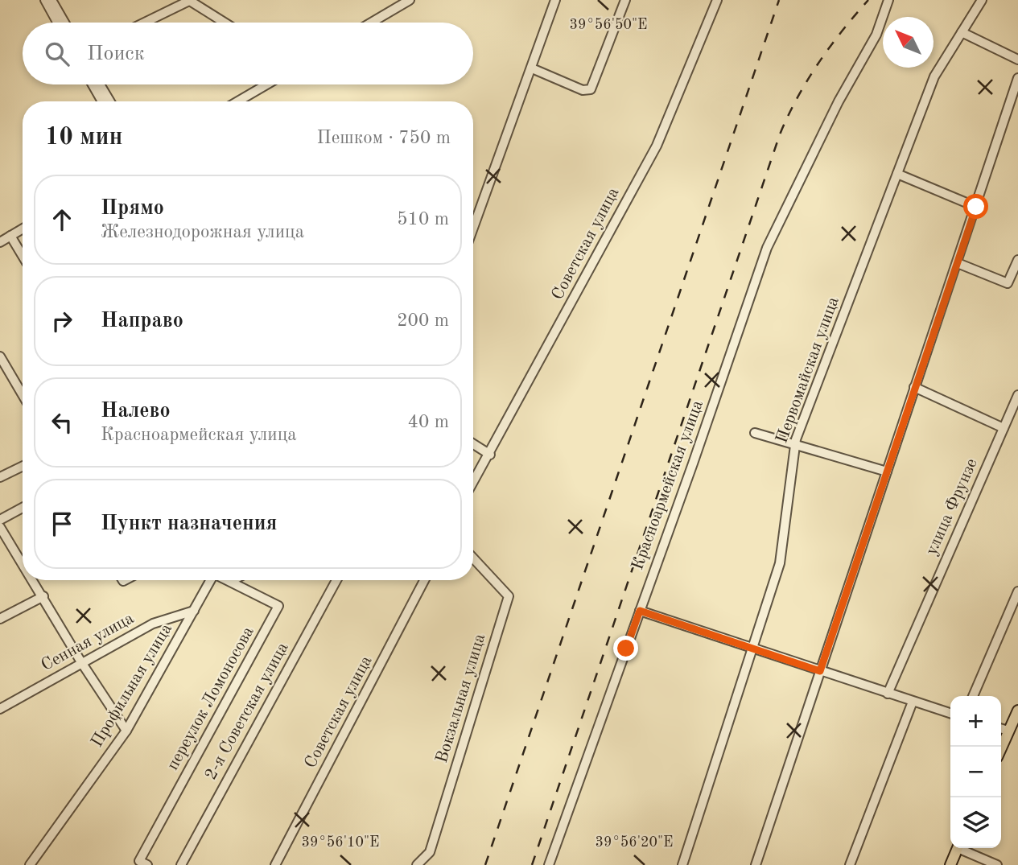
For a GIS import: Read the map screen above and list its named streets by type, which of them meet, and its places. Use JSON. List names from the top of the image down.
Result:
{
  "streets": {
    "street": [
      "Советская улица",
      "Первомайская улица",
      "Красноармейская улица",
      "улица Фрунзе",
      "Сенная улица",
      "Профильная улица",
      "переулок Ломоносова",
      "Вокзальная улица",
      "2-я Советская улица"
    ]
  },
  "crossings": [
    ["Сенная улица", "Профильная улица"]
  ],
  "north": "top left",
  "page": {
    "search": "Поиск",
    "heading": ["10 мин", "Пешком · 750 m"],
    "list": [
      ["Прямо", "Железнодорожная улица", "510 m"],
      ["Направо", "200 m"],
      ["Налево", "Красноармейская улица", "40 m"],
      "Пункт назначения"
    ],
    "map_buttons": ["+", "−"]
  },
  "coordinates": ["39°56'50\"E", "39°56'10\"E", "39°56'20\"E"]
}
